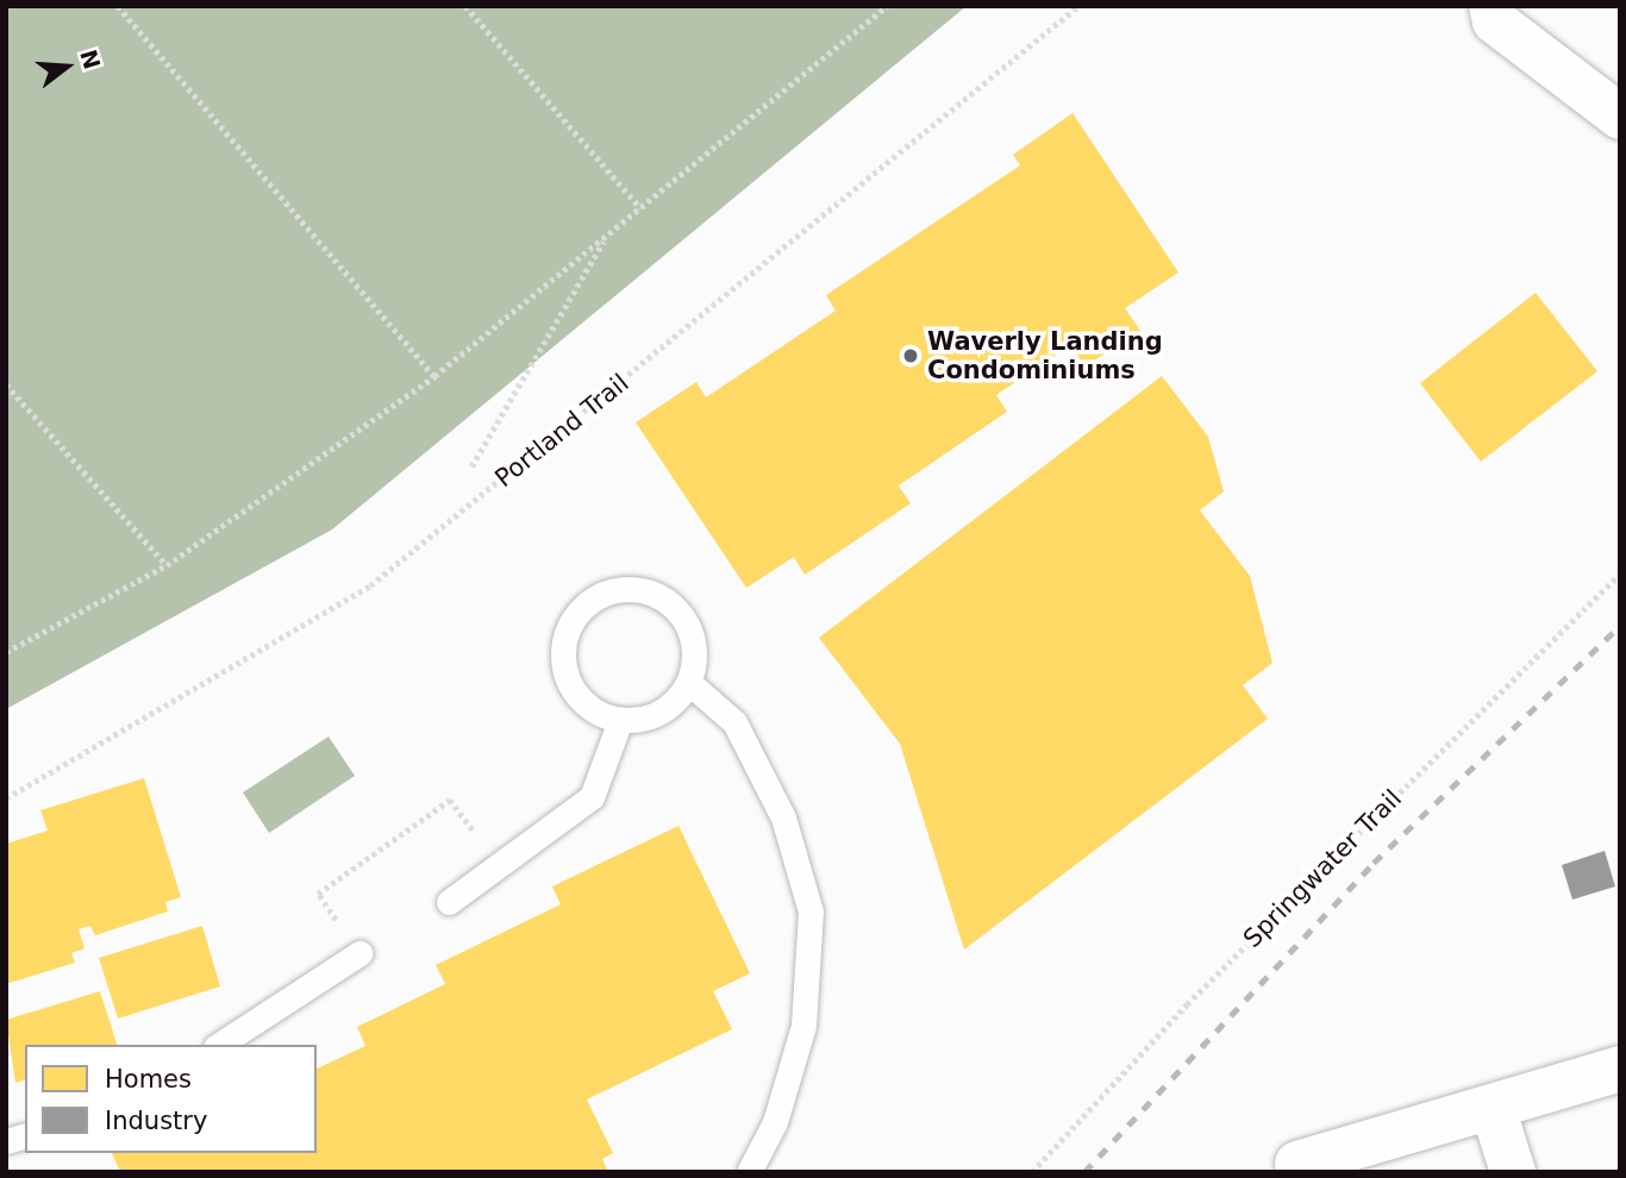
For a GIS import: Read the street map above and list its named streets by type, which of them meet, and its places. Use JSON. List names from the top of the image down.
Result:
{
  "streets": {
    "path": ["Portland Trail", "Springwater Trail"]
  },
  "places": ["Waverly Landing Condominiums"],
  "legend": ["Homes", "Industry"],
  "north": "right"
}
